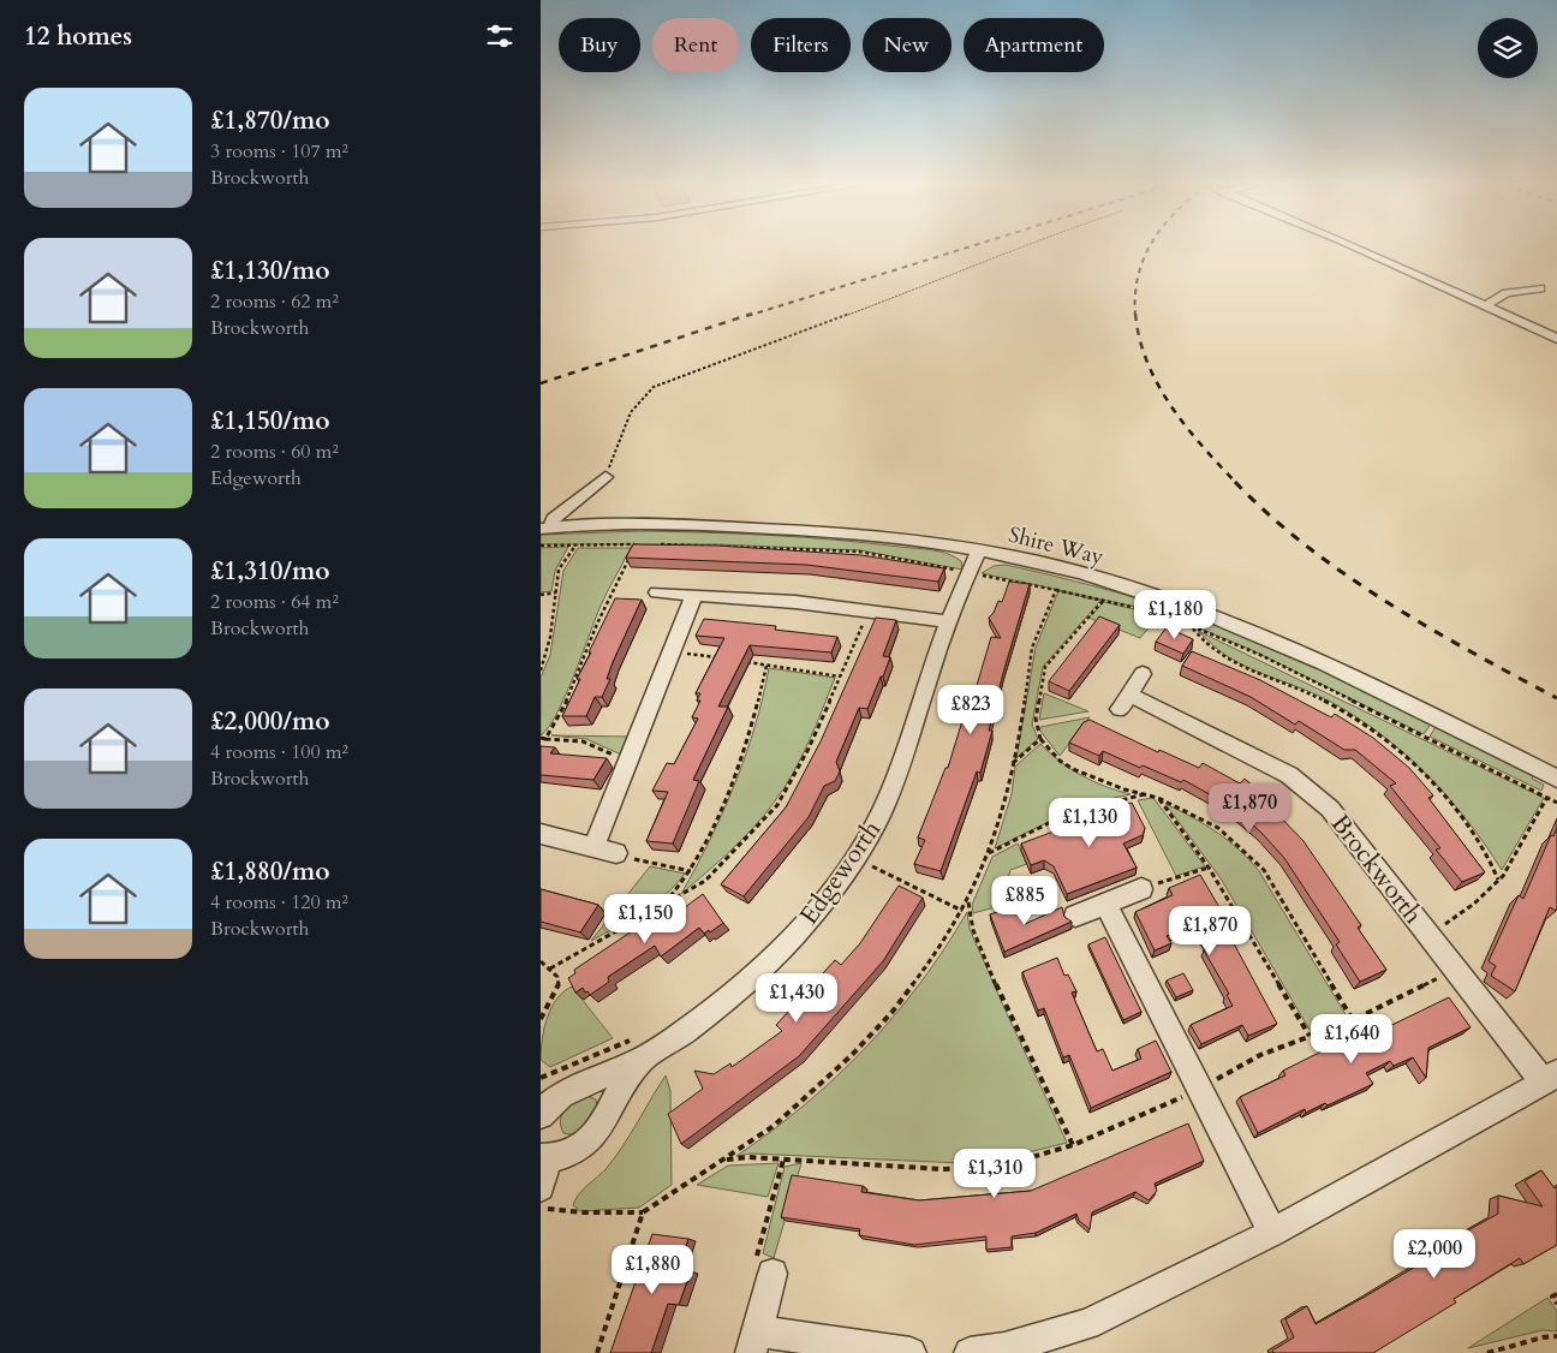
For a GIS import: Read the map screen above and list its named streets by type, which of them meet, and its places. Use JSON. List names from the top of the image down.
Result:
{
  "streets": {
    "street": ["Shire Way", "Brockworth", "Edgeworth"]
  },
  "crossings": [
    ["Shire Way", "Edgeworth"]
  ],
  "page": {
    "heading": "12 homes",
    "chip": [
      "Buy",
      "Rent",
      "Filters",
      "New",
      "Apartment"
    ],
    "list": [
      {
        "name": "£1,870/mo",
        "note": "3 rooms · 107 m² · Brockworth"
      },
      {
        "name": "£1,130/mo",
        "note": "2 rooms · 62 m² · Brockworth"
      },
      {
        "name": "£1,150/mo",
        "note": "2 rooms · 60 m² · Edgeworth"
      },
      {
        "name": "£1,310/mo",
        "note": "2 rooms · 64 m² · Brockworth"
      },
      {
        "name": "£2,000/mo",
        "note": "4 rooms · 100 m² · Brockworth"
      },
      {
        "name": "£1,880/mo",
        "note": "4 rooms · 120 m² · Brockworth"
      }
    ],
    "price": [
      "£1,180",
      "£823",
      "£1,870",
      "£1,130",
      "£885",
      "£1,150",
      "£1,870",
      "£1,430",
      "£1,640",
      "£1,310",
      "£2,000",
      "£1,880"
    ]
  }
}
